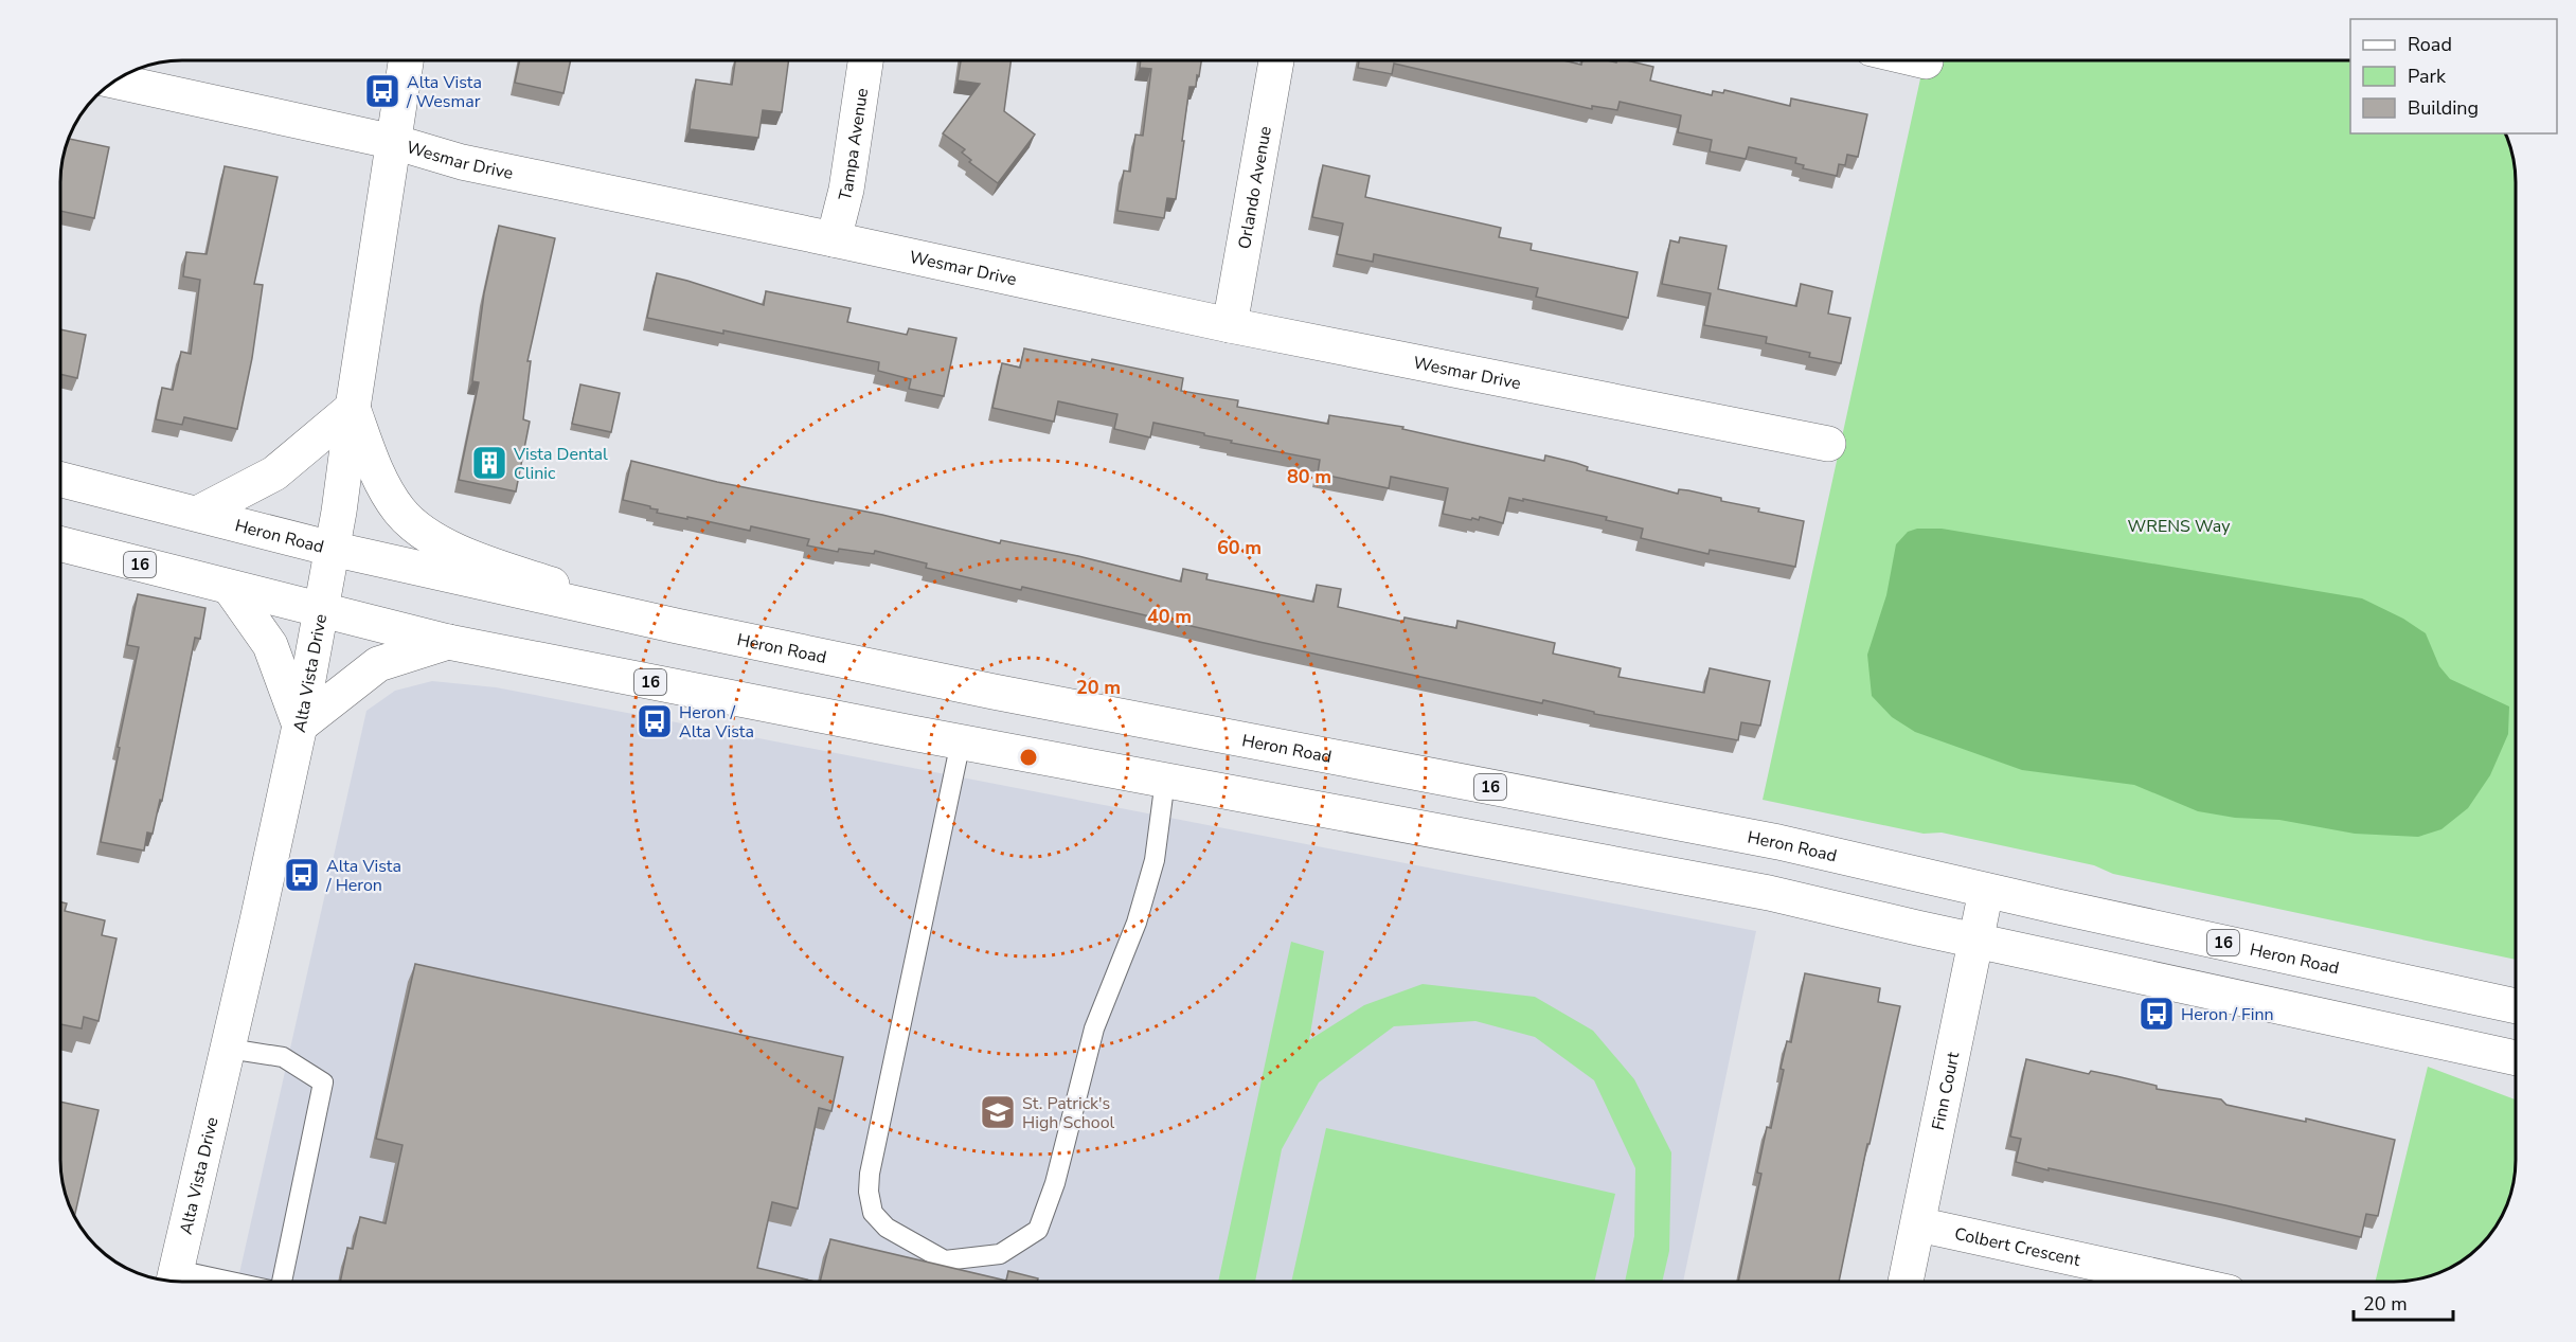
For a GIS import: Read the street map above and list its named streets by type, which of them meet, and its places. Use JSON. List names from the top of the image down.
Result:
{
  "streets": {
    "main road": [
      "Tampa Avenue",
      "Wesmar Drive",
      "Orlando Avenue",
      "Heron Road",
      "16",
      "Alta Vista Drive",
      "Finn Court",
      "Colbert Crescent"
    ]
  },
  "crossings": [
    ["Tampa Avenue", "Wesmar Drive"],
    ["Wesmar Drive", "Orlando Avenue"],
    ["Wesmar Drive", "Alta Vista Drive"],
    ["Heron Road", "Alta Vista Drive"],
    ["Heron Road", "Finn Court"],
    ["16", "Alta Vista Drive"],
    ["16", "Finn Court"],
    ["Finn Court", "Colbert Crescent"]
  ],
  "parks": ["WRENS Way"],
  "places": {
    "bus stop": [
      "Alta Vista / Wesmar",
      "Heron / Alta Vista",
      "Alta Vista / Heron",
      "Heron / Finn"
    ],
    "building": ["Vista Dental Clinic"],
    "school or university": ["St. Patrick's High School"]
  },
  "legend": ["Road", "Park", "Building"],
  "scale_bar": "20 m",
  "rings": [
    "80 m",
    "60 m",
    "40 m",
    "20 m"
  ]
}
